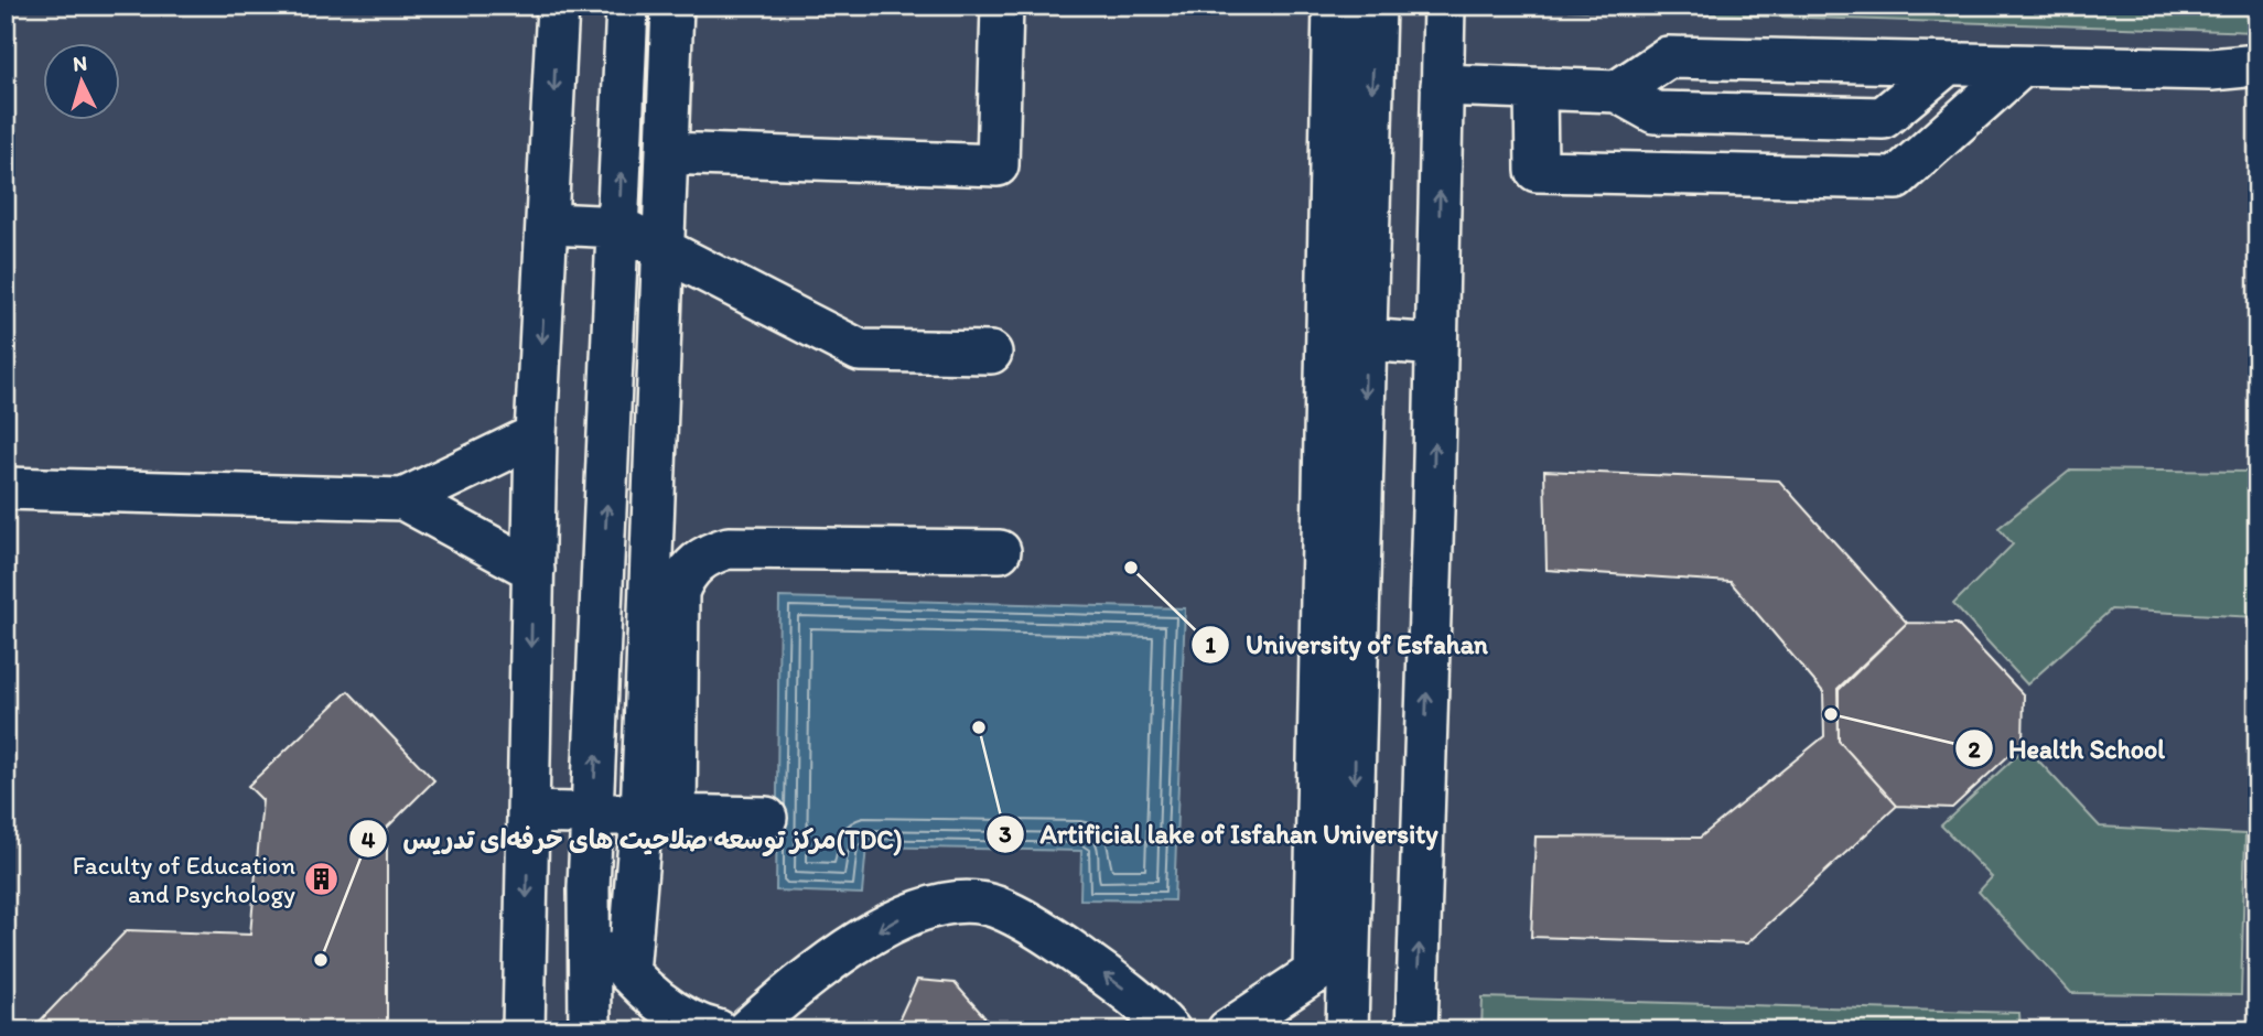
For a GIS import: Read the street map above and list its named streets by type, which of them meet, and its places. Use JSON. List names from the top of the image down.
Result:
{
  "places": {
    "other": [
      "University of Esfahan",
      "Health School",
      "Artificial lake of Isfahan University",
      "مرکز توسعه صلاحیت های حرفه‌ای تدریس(TDC)"
    ],
    "building": ["Faculty of Education and Psychology"]
  },
  "north": "top"
}
